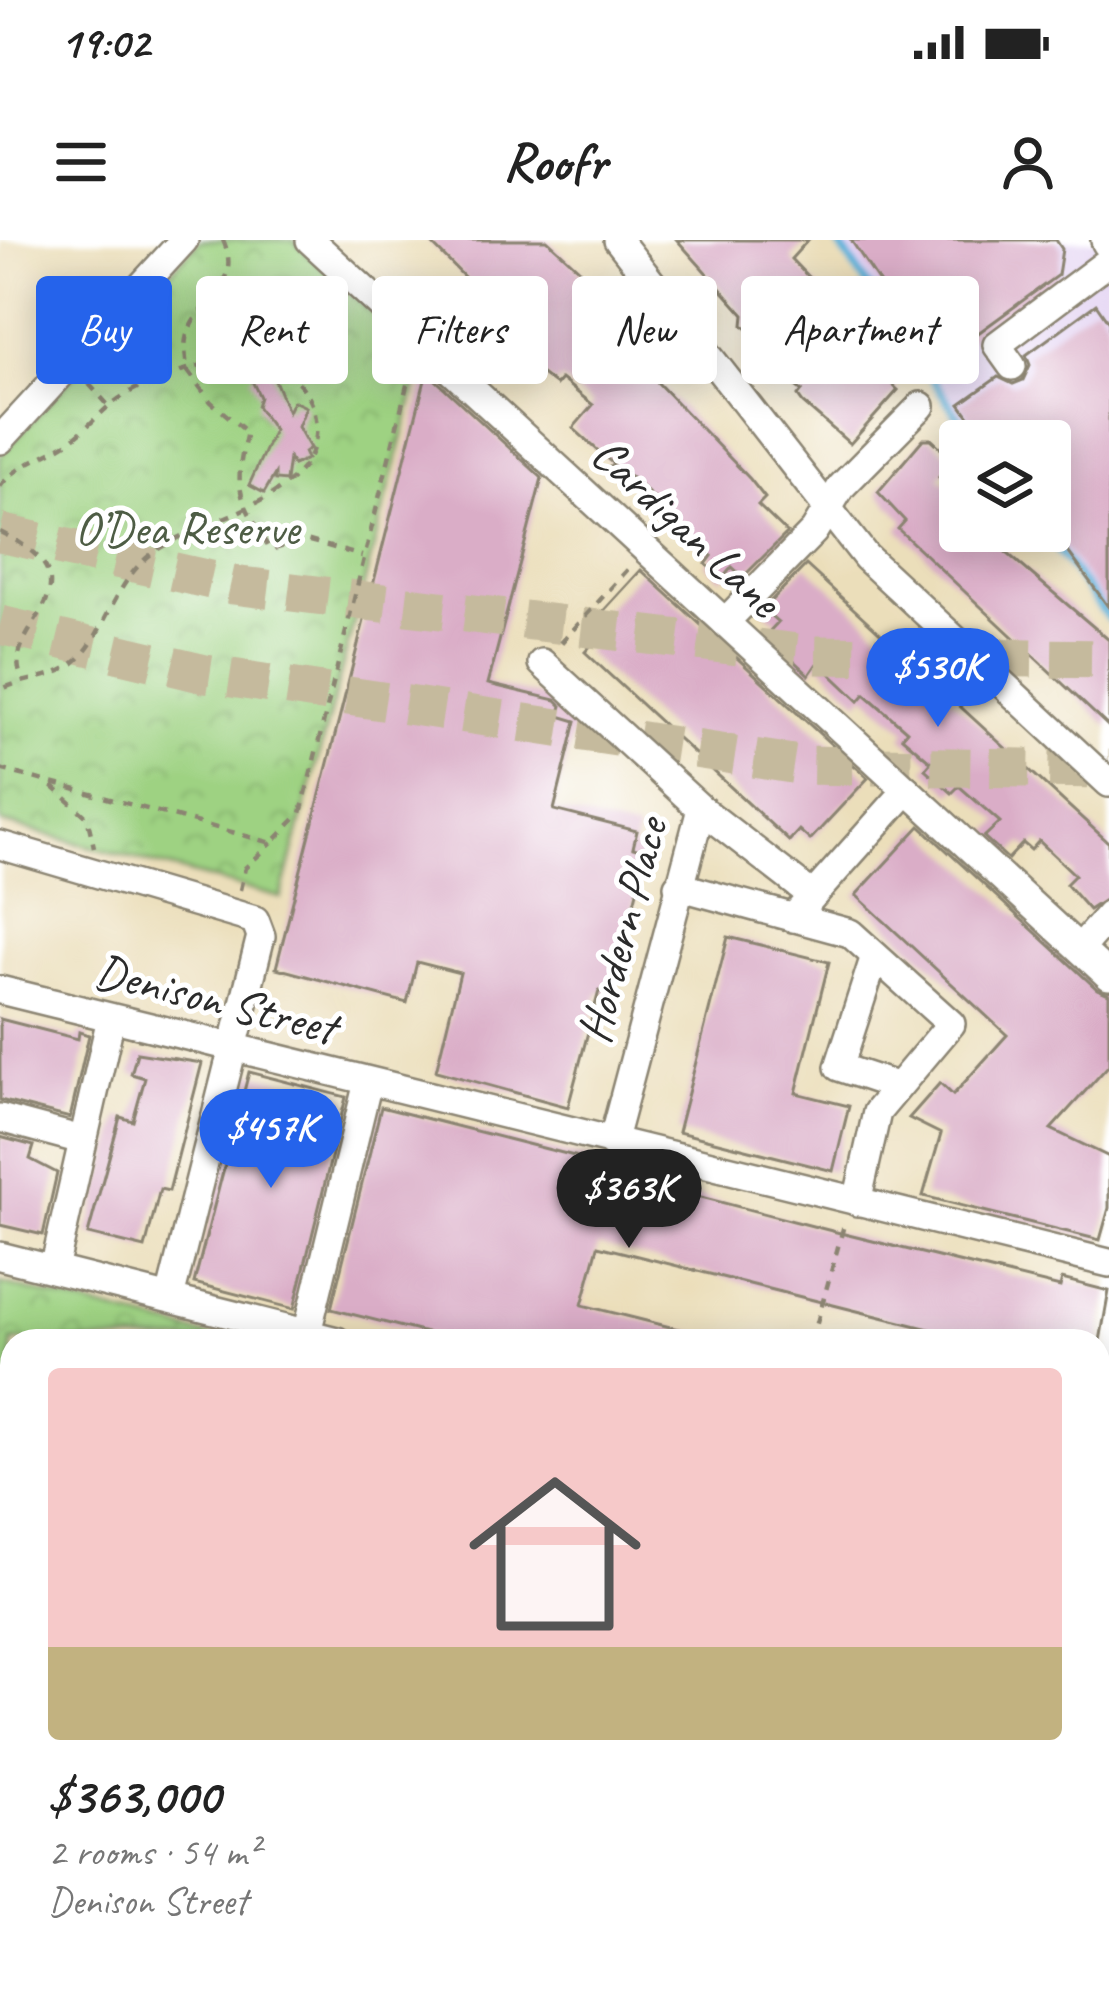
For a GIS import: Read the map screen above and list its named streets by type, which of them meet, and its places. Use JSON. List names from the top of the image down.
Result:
{
  "streets": {
    "street": ["Cardigan Lane", "Hordern Place", "Denison Street"]
  },
  "crossings": [
    ["Hordern Place", "Denison Street"]
  ],
  "parks": ["O’Dea Reserve"],
  "page": {
    "status": "19:02",
    "header": "Roofr",
    "chip": [
      "Buy",
      "Rent",
      "Filters",
      "New",
      "Apartment"
    ],
    "price": ["$530K", "$457K", "$363K"],
    "list": [
      {
        "name": "$363,000",
        "note": "2 rooms · 54 m² · Denison Street"
      }
    ]
  }
}
